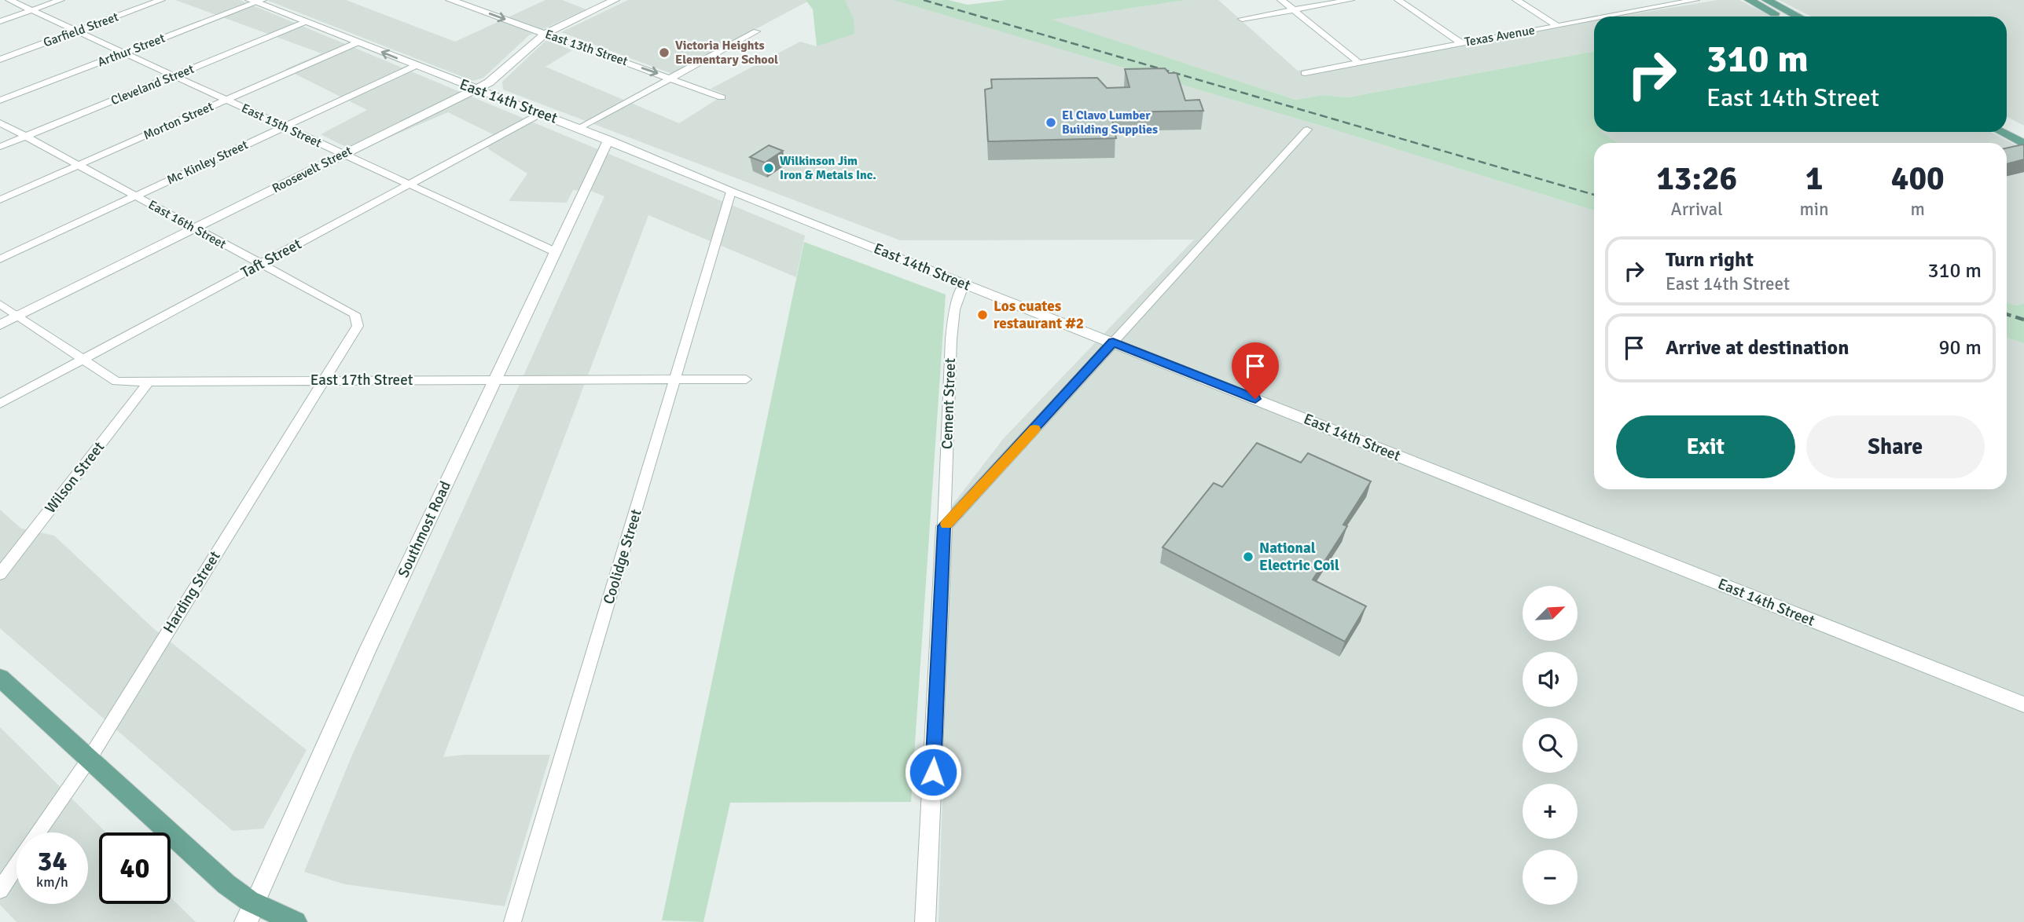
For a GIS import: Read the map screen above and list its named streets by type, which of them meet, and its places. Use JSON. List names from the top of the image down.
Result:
{
  "streets": {
    "street": [
      "Garfield Street",
      "Texas Avenue",
      "East 13th Street",
      "Arthur Street",
      "Cleveland Street",
      "East 14th Street",
      "Morton Street",
      "East 15th Street",
      "Mc Kinley Street",
      "Roosevelt Street",
      "East 16th Street",
      "Taft Street",
      "East 17th Street",
      "Cement Street",
      "Wilson Street",
      "Southmost Road",
      "Coolidge Street",
      "Harding Street"
    ]
  },
  "crossings": [
    ["Garfield Street", "East 15th Street"],
    ["East 13th Street", "Roosevelt Street"],
    ["Arthur Street", "East 14th Street"],
    ["Arthur Street", "East 15th Street"],
    ["Cleveland Street", "East 14th Street"],
    ["Cleveland Street", "East 15th Street"],
    ["Cleveland Street", "East 16th Street"],
    ["East 14th Street", "Morton Street"],
    ["East 14th Street", "Mc Kinley Street"],
    ["East 14th Street", "Roosevelt Street"],
    ["East 14th Street", "Taft Street"],
    ["East 14th Street", "Cement Street"],
    ["East 14th Street", "Southmost Road"],
    ["East 14th Street", "Coolidge Street"],
    ["Morton Street", "East 15th Street"],
    ["Morton Street", "East 16th Street"],
    ["East 15th Street", "Mc Kinley Street"],
    ["East 15th Street", "Roosevelt Street"],
    ["East 15th Street", "Taft Street"],
    ["East 15th Street", "Southmost Road"],
    ["Mc Kinley Street", "East 16th Street"],
    ["Roosevelt Street", "East 16th Street"],
    ["Roosevelt Street", "East 17th Street"],
    ["East 16th Street", "Taft Street"],
    ["East 16th Street", "Harding Street"],
    ["Taft Street", "East 17th Street"],
    ["East 17th Street", "Wilson Street"],
    ["East 17th Street", "Southmost Road"],
    ["East 17th Street", "Coolidge Street"],
    ["East 17th Street", "Harding Street"]
  ],
  "one_way": ["East 13th Street"],
  "places": [
    "Victoria Heights Elementary School",
    "El Clavo Lumber Building Supplies",
    "Wilkinson Jim Iron & Metals Inc.",
    "Los cuates restaurant #2",
    "National Electric Coil"
  ],
  "north": "top right",
  "page": {
    "turn": ["310 m", "East 14th Street"],
    "eta": [
      "13:26",
      "Arrival",
      "1",
      "min",
      "400",
      "m"
    ],
    "list": [
      {
        "name": "Turn right",
        "note": "East 14th Street",
        "value": "310 m"
      },
      {
        "name": "Arrive at destination",
        "value": "90 m"
      }
    ],
    "buttons": ["Exit", "Share"],
    "map_buttons": ["+", "−"],
    "speed": "34 km/h",
    "limit": "40"
  }
}
